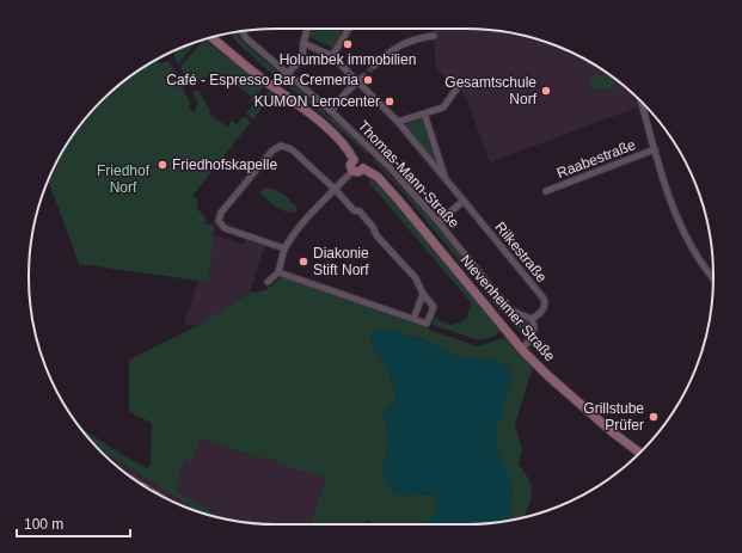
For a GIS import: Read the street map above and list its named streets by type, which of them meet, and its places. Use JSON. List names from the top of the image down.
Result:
{
  "streets": {
    "main road": ["Nievenheimer Straße"],
    "street": ["Raabestraße", "Thomas-Mann-Straße", "Rilkestraße"]
  },
  "crossings": [
    ["Thomas-Mann-Straße", "Rilkestraße"]
  ],
  "parks": ["Friedhof Norf"],
  "places": [
    "Holumbek immobilien",
    "Café - Espresso Bar Cremeria",
    "Gesamtschule Norf",
    "KUMON Lerncenter",
    "Friedhofskapelle",
    "Diakonie Stift Norf",
    "Grillstube Prüfer"
  ],
  "scale_bar": "100 m"
}
